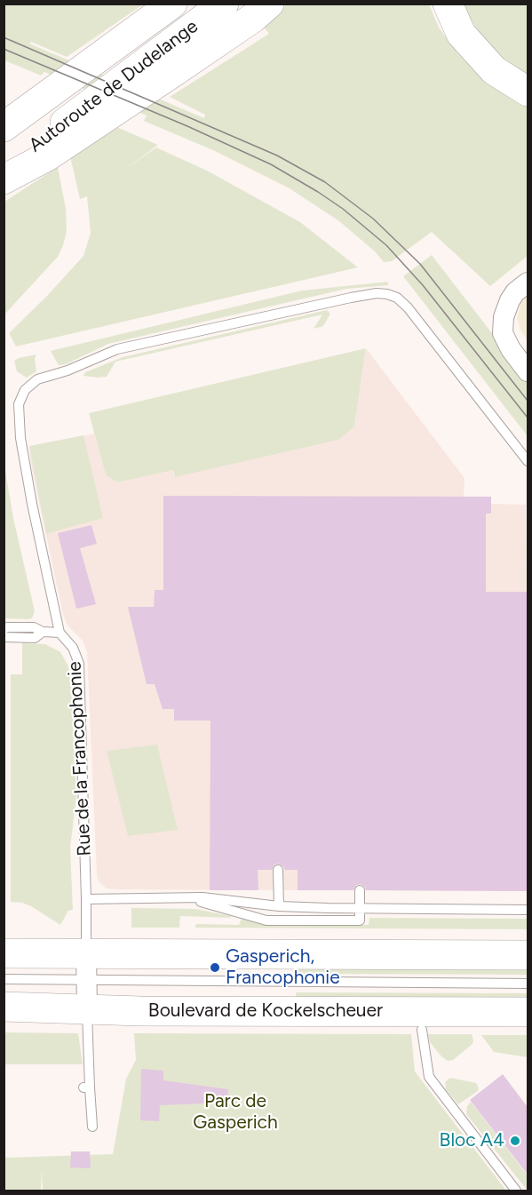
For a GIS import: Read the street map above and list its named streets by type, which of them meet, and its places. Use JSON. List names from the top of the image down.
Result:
{
  "streets": {
    "main road": ["Autoroute de Dudelange", "Boulevard de Kockelscheuer"],
    "street": ["Rue de la Francophonie"]
  },
  "crossings": [
    ["Rue de la Francophonie", "Boulevard de Kockelscheuer"]
  ],
  "parks": ["Parc de Gasperich"],
  "places": ["Gasperich, Francophonie", "Bloc A4"]
}
